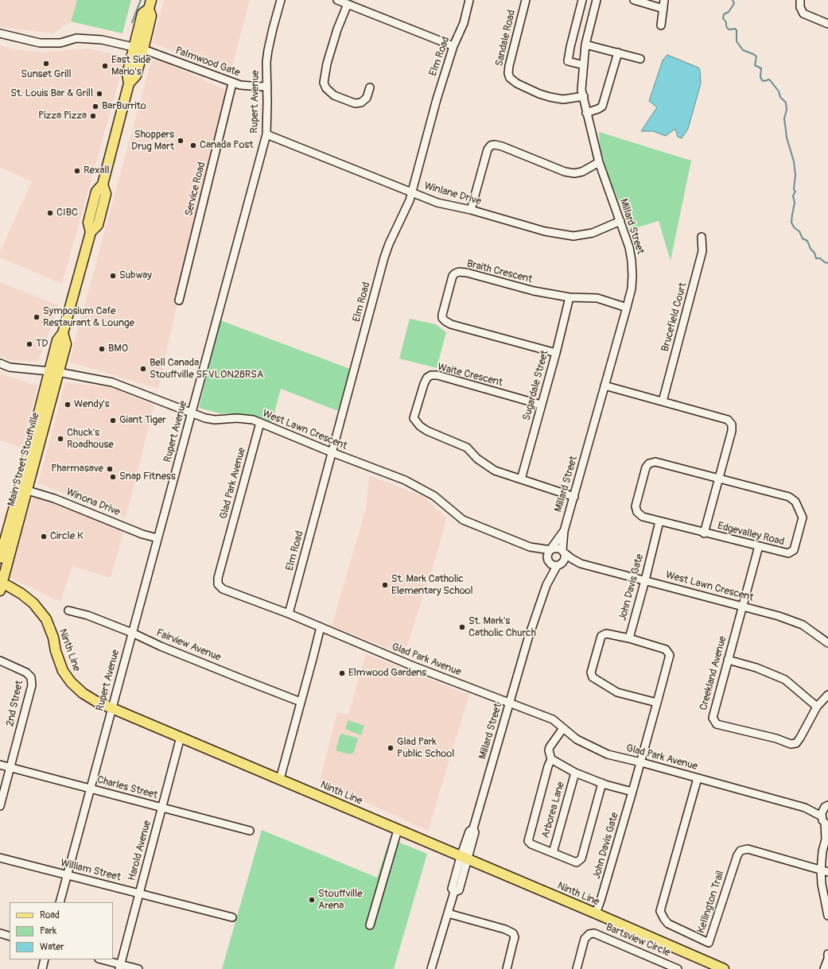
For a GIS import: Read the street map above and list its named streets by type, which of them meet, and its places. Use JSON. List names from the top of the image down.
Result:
{
  "streets": {
    "main road": ["Main Street Stouffville", "Ninth Line"],
    "street": [
      "Sandale Road",
      "Elm Road",
      "Palmwood Gate",
      "Rupert Avenue",
      "Service Road",
      "Winlane Drive",
      "Millard Street",
      "Braith Crescent",
      "Brucefield Court",
      "Waite Crescent",
      "Sugardale Street",
      "West Lawn Crescent",
      "Glad Park Avenue",
      "Winona Drive",
      "Edgevalley Road",
      "John Davis Gate",
      "Fairview Avenue",
      "Creekland Avenue",
      "2nd Street",
      "Charles Street",
      "Arborea Lane",
      "Harold Avenue",
      "William Street",
      "Kellington Trail",
      "Bartsview Circle"
    ]
  },
  "crossings": [
    ["Sandale Road", "Millard Street"],
    ["Elm Road", "Winlane Drive"],
    ["Elm Road", "West Lawn Crescent"],
    ["Elm Road", "Glad Park Avenue"],
    ["Palmwood Gate", "Rupert Avenue"],
    ["Palmwood Gate", "Service Road"],
    ["Palmwood Gate", "Main Street Stouffville"],
    ["Rupert Avenue", "Winlane Drive"],
    ["Rupert Avenue", "West Lawn Crescent"],
    ["Rupert Avenue", "Winona Drive"],
    ["Rupert Avenue", "Fairview Avenue"],
    ["Rupert Avenue", "Ninth Line"],
    ["Rupert Avenue", "Charles Street"],
    ["Rupert Avenue", "William Street"],
    ["Winlane Drive", "Millard Street"],
    ["Millard Street", "Braith Crescent"],
    ["Millard Street", "Waite Crescent"],
    ["Millard Street", "West Lawn Crescent"],
    ["Millard Street", "Glad Park Avenue"],
    ["Millard Street", "Ninth Line"],
    ["Braith Crescent", "Sugardale Street"],
    ["Waite Crescent", "Sugardale Street"],
    ["West Lawn Crescent", "Main Street Stouffville"],
    ["West Lawn Crescent", "Glad Park Avenue"],
    ["West Lawn Crescent", "John Davis Gate"],
    ["West Lawn Crescent", "Creekland Avenue"],
    ["Main Street Stouffville", "Winona Drive"],
    ["Main Street Stouffville", "Ninth Line"],
    ["Glad Park Avenue", "John Davis Gate"],
    ["Glad Park Avenue", "Kellington Trail"],
    ["Edgevalley Road", "Creekland Avenue"],
    ["John Davis Gate", "Ninth Line"],
    ["Ninth Line", "Harold Avenue"],
    ["2nd Street", "Charles Street"],
    ["Charles Street", "Harold Avenue"],
    ["Harold Avenue", "William Street"]
  ],
  "places": [
    "Sunset Grill",
    "East Side Mario's",
    "St. Louis Bar & Grill",
    "BarBurrito",
    "Pizza Pizza",
    "Shoppers Drug Mart",
    "Canada Post",
    "Rexall",
    "CIBC",
    "Subway",
    "Symposium Cafe Restaurant & Lounge",
    "TD",
    "BMO",
    "Bell Canada Stouffville SFVLON28RSA",
    "Wendy's",
    "Giant Tiger",
    "Chuck's Roadhouse",
    "Pharmasave",
    "Snap Fitness",
    "Circle K",
    "St. Mark Catholic Elementary School",
    "St. Mark's Catholic Church",
    "Elmwood Gardens",
    "Glad Park Public School",
    "Stouffville Arena"
  ],
  "legend": ["Road", "Park", "Water"]
}
